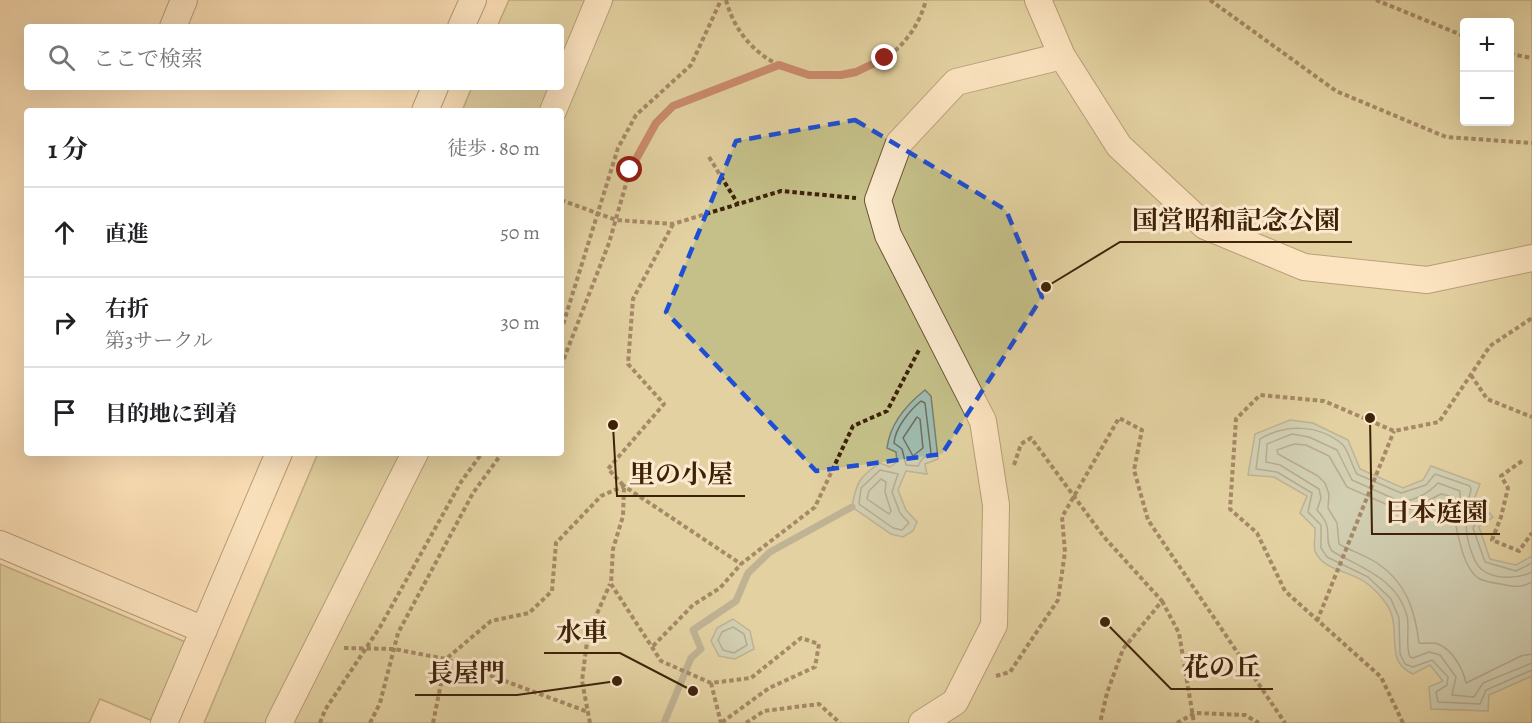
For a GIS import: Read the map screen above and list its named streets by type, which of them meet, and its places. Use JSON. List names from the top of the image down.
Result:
{
  "places": [
    "国営昭和記念公園",
    "日本庭園",
    "里の小屋",
    "花の丘",
    "長屋門",
    "水車"
  ],
  "page": {
    "map_buttons": ["+", "−"],
    "search": "ここで検索",
    "heading": ["1 分", "徒歩 · 80 m"],
    "list": [
      ["直進", "50 m"],
      ["右折", "第3サークル", "30 m"],
      "目的地に到着"
    ]
  }
}
